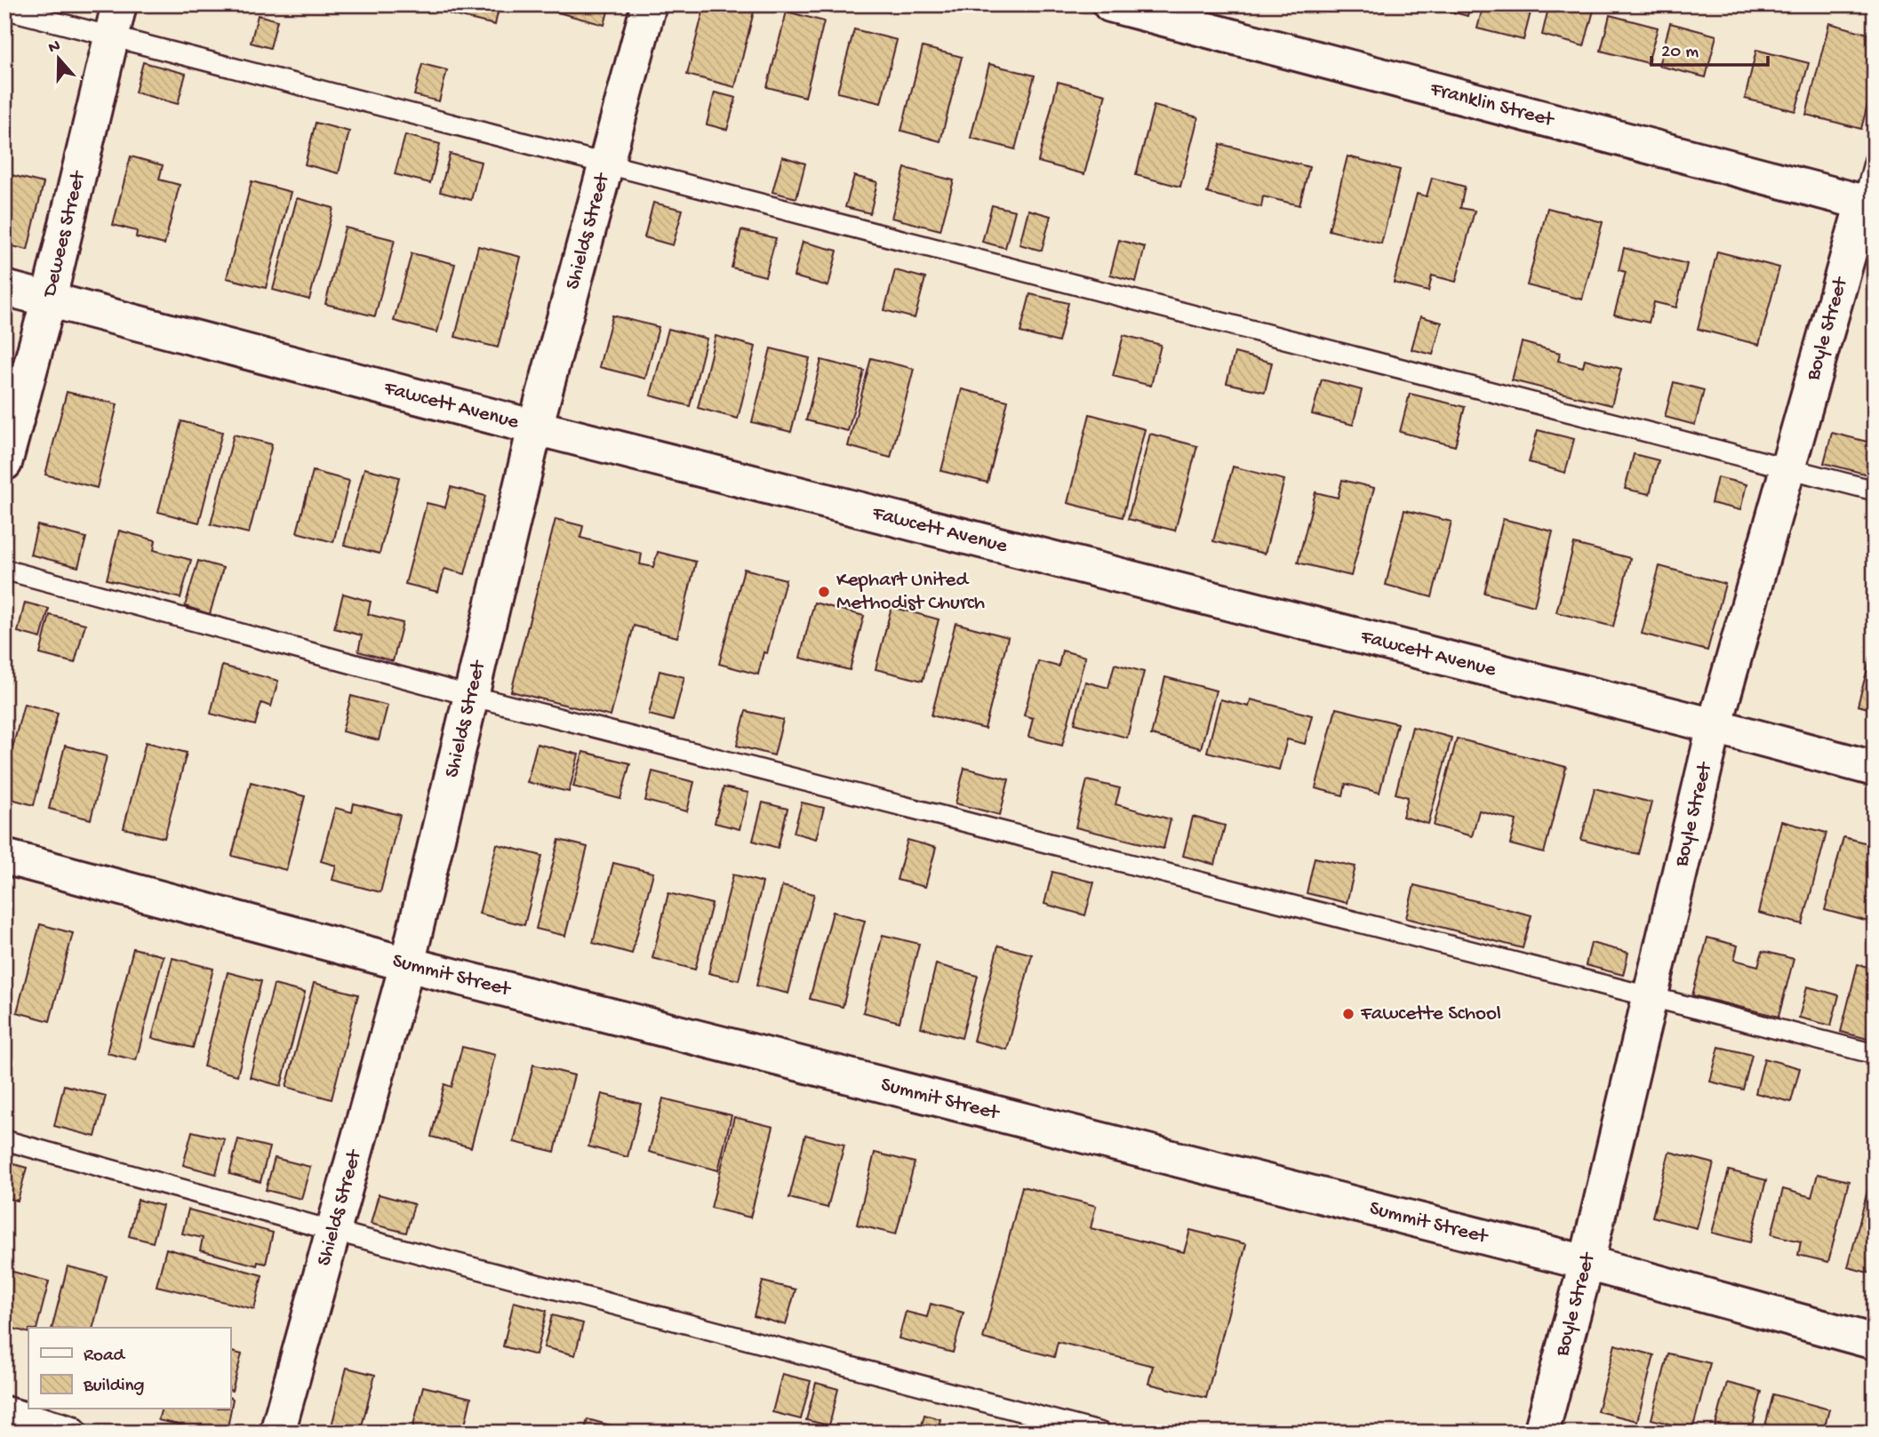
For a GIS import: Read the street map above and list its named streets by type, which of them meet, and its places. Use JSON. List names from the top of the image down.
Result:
{
  "streets": {
    "street": [
      "Franklin Street",
      "Shields Street",
      "Dewees Street",
      "Boyle Street",
      "Fawcett Avenue",
      "Summit Street"
    ]
  },
  "crossings": [
    ["Franklin Street", "Boyle Street"],
    ["Shields Street", "Fawcett Avenue"],
    ["Shields Street", "Summit Street"],
    ["Dewees Street", "Fawcett Avenue"],
    ["Boyle Street", "Fawcett Avenue"],
    ["Boyle Street", "Summit Street"]
  ],
  "places": ["Kephart United Methodist Church", "Fawcette School"],
  "legend": ["Road", "Building"],
  "scale_bar": "20 m",
  "north": "top"
}
